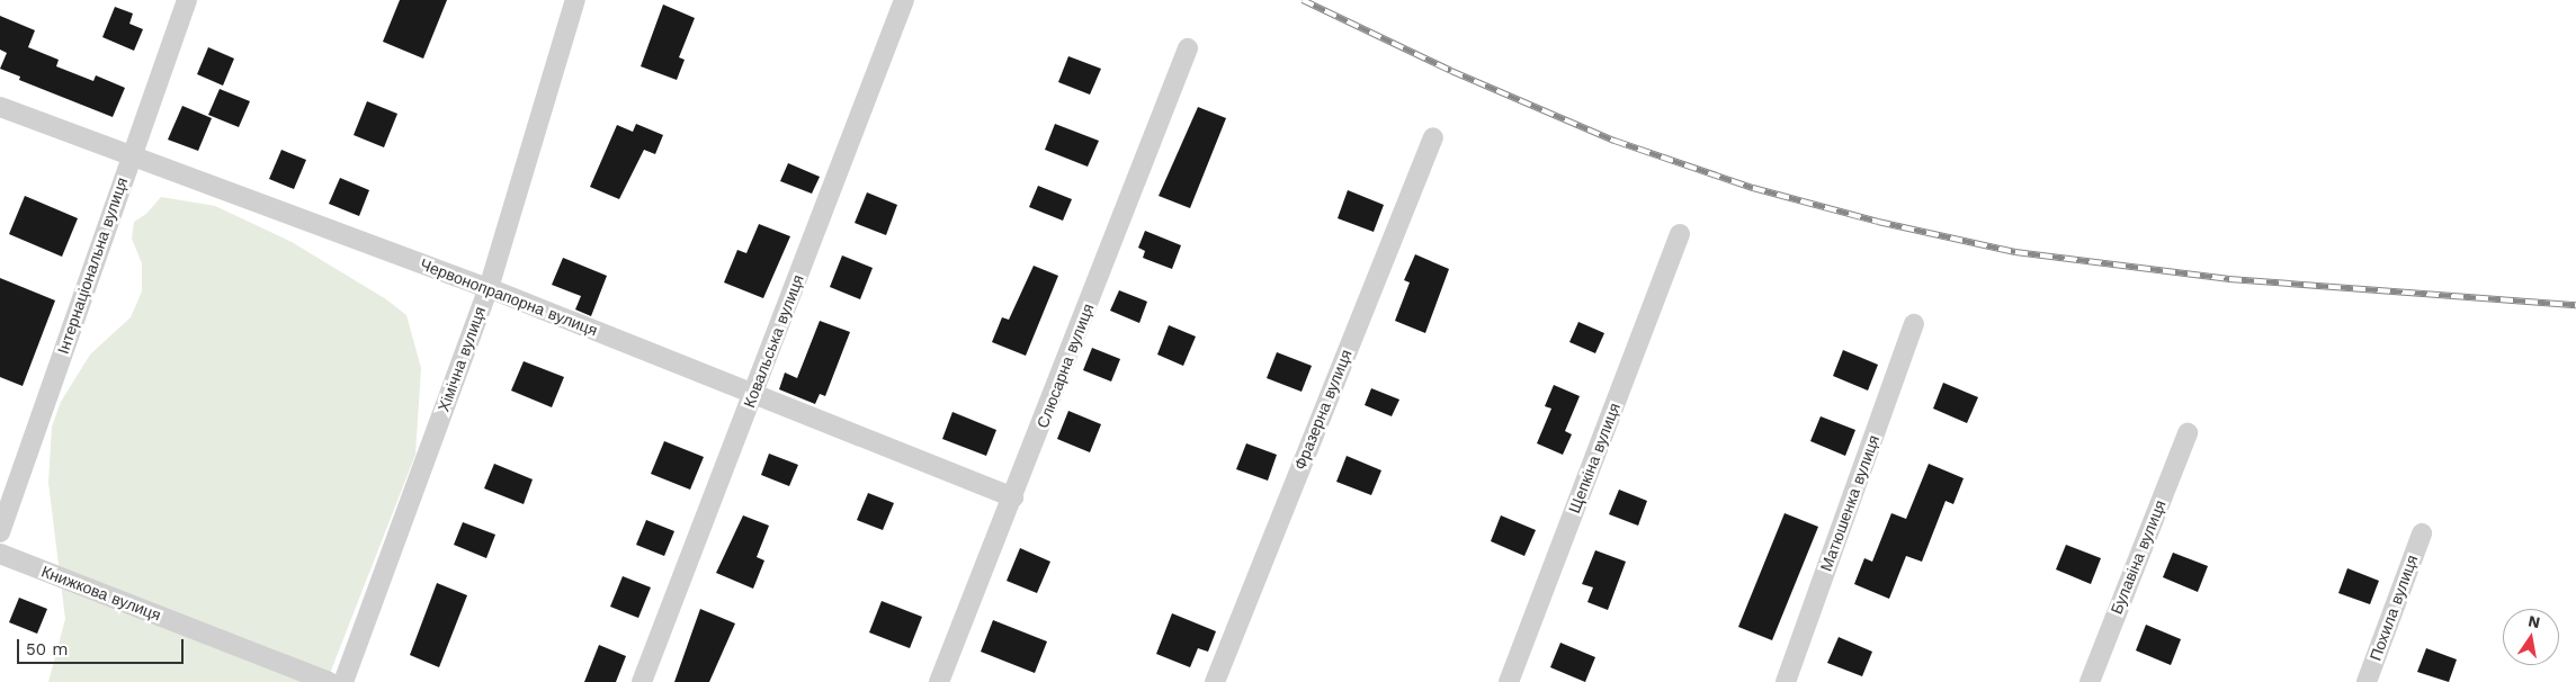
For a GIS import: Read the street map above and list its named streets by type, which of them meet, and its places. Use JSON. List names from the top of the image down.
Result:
{
  "streets": {
    "street": [
      "Інтернаціональна вулиця",
      "Червонопрапорна вулиця",
      "Ковальська вулиця",
      "Хімічна вулиця",
      "Слюсарна вулиця",
      "Фразерна вулиця",
      "Щепкіна вулиця",
      "Матюшенка вулиця",
      "Булавіна вулиця",
      "Книжкова вулиця",
      "Похила вулиця"
    ]
  },
  "crossings": [
    ["Інтернаціональна вулиця", "Червонопрапорна вулиця"],
    ["Червонопрапорна вулиця", "Ковальська вулиця"],
    ["Червонопрапорна вулиця", "Хімічна вулиця"],
    ["Червонопрапорна вулиця", "Слюсарна вулиця"]
  ],
  "scale_bar": "50 m",
  "north": "top"
}
